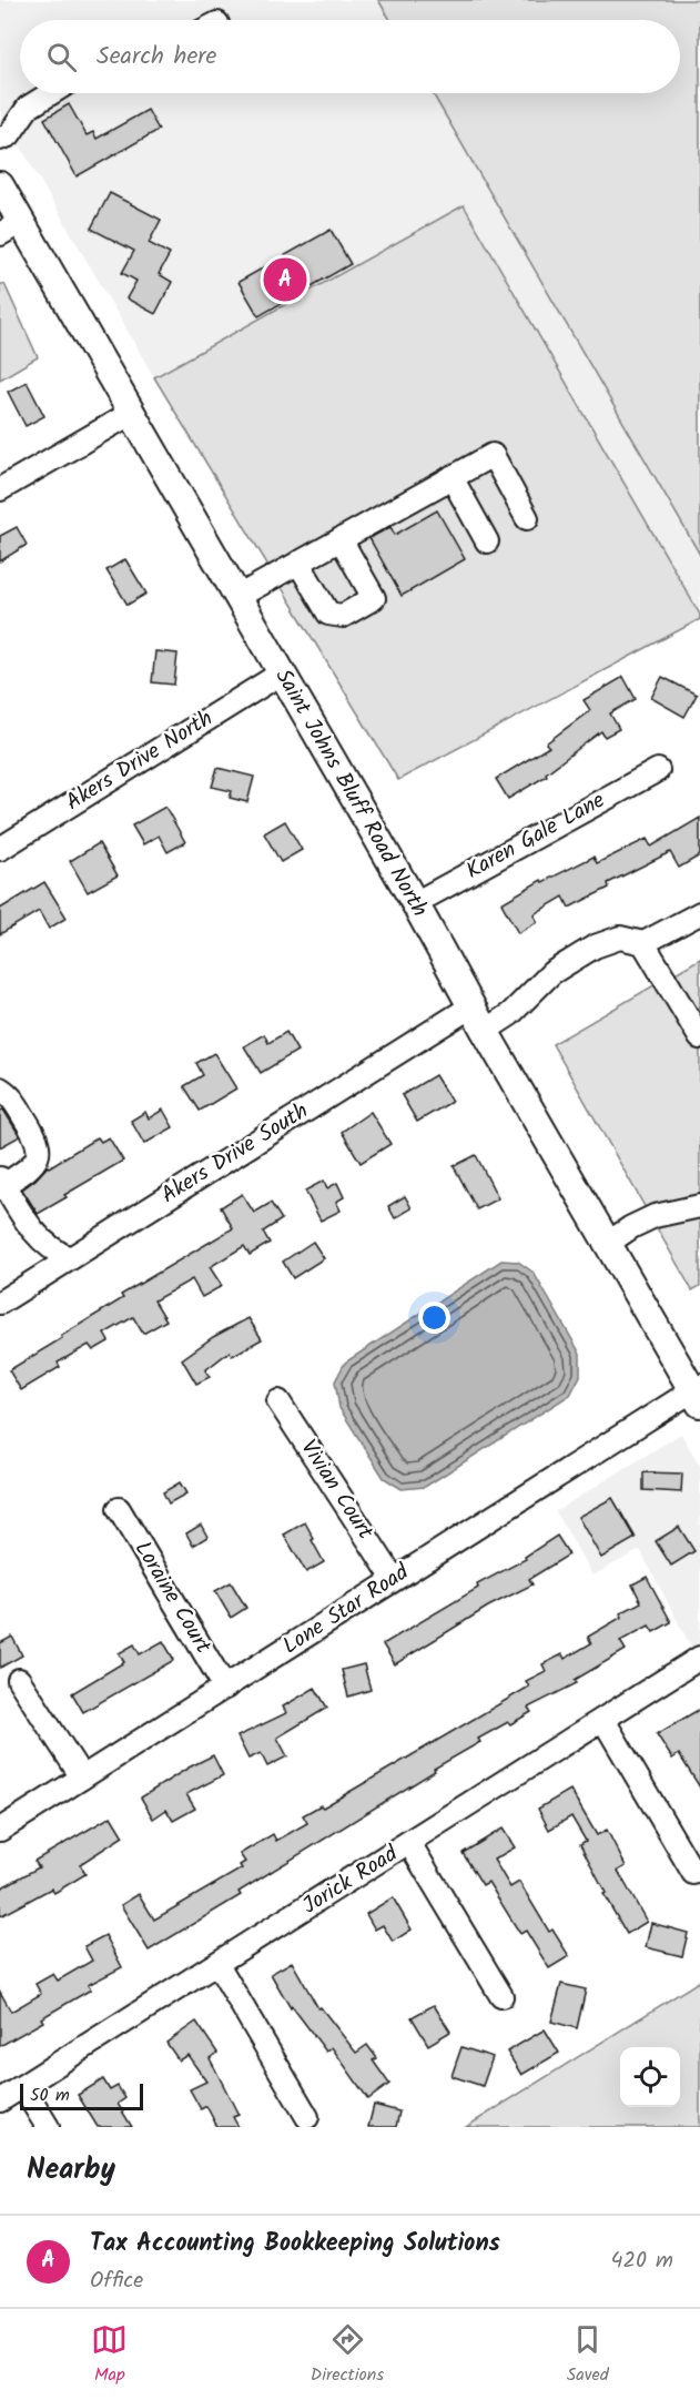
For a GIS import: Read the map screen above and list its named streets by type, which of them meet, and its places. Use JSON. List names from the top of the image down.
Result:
{
  "streets": {
    "main road": ["Saint Johns Bluff Road North"],
    "street": [
      "Akers Drive North",
      "Karen Gale Lane",
      "Akers Drive South",
      "Vivian Court",
      "Loraine Court",
      "Lone Star Road",
      "Jorick Road"
    ]
  },
  "crossings": [
    ["Akers Drive North", "Saint Johns Bluff Road North"],
    ["Saint Johns Bluff Road North", "Karen Gale Lane"],
    ["Saint Johns Bluff Road North", "Akers Drive South"],
    ["Saint Johns Bluff Road North", "Lone Star Road"],
    ["Vivian Court", "Lone Star Road"],
    ["Loraine Court", "Lone Star Road"]
  ],
  "scale_bar": "50 m",
  "page": {
    "search": "Search here",
    "pins": "A",
    "scale": "50 m",
    "heading": "Nearby",
    "list": [
      {
        "mark": "A",
        "name": "Tax Accounting Bookkeeping Solutions",
        "note": "Office",
        "value": "420 m"
      }
    ],
    "nav": ["Map", "Directions", "Saved"]
  }
}
